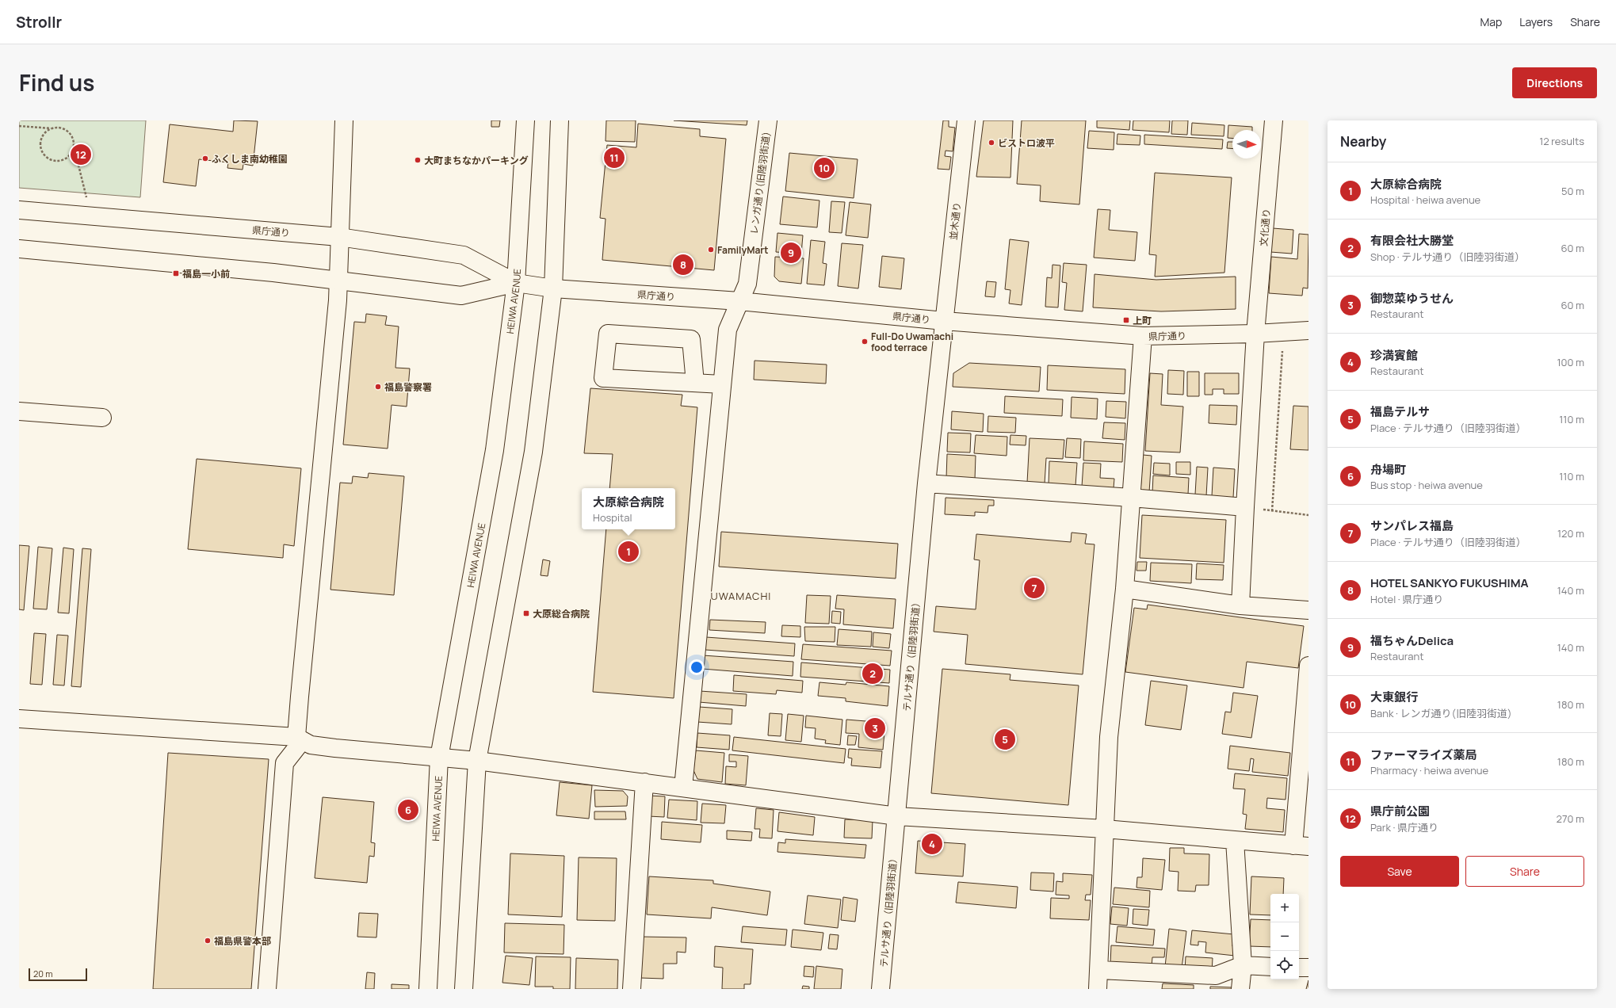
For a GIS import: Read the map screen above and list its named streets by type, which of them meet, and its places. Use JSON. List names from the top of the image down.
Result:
{
  "streets": {
    "main road": [
      "レンガ通り(旧陸羽街道)",
      "並木通り",
      "文化通り",
      "県庁通り",
      "HEIWA AVENUE",
      "テルサ通り（旧陸羽街道）"
    ]
  },
  "crossings": [
    ["レンガ通り(旧陸羽街道)", "県庁通り"],
    ["並木通り", "県庁通り"],
    ["並木通り", "テルサ通り（旧陸羽街道）"],
    ["文化通り", "県庁通り"],
    ["県庁通り", "HEIWA AVENUE"],
    ["県庁通り", "テルサ通り（旧陸羽街道）"]
  ],
  "districts": ["UWAMACHI"],
  "places": {
    "other": [
      "ビストロ波平",
      "ふくしま南幼稚園",
      "大町まちなかパーキング",
      "FamilyMart",
      "Full-Do Uwamachi food terrace",
      "福島警察署",
      "福島県警本部"
    ],
    "transit": ["福島一小前", "上町", "大原総合病院"]
  },
  "scale_bar": "20 m",
  "north": "right",
  "page": {
    "header": "Strollr",
    "nav": ["Map", "Layers", "Share"],
    "title": "Find us",
    "buttons": [
      "Directions",
      ["Save", "Share"]
    ],
    "heading": ["Nearby", "12 results"],
    "pins": [
      "12",
      "11",
      "10",
      "9",
      "8",
      "1",
      "7",
      "2",
      "3",
      "5",
      "6",
      "4"
    ],
    "list": [
      {
        "mark": "1",
        "name": "大原綜合病院",
        "note": "Hospital · heiwa avenue",
        "value": "50 m"
      },
      {
        "mark": "2",
        "name": "有限会社大勝堂",
        "note": "Shop · テルサ通り（旧陸羽街道）",
        "value": "60 m"
      },
      {
        "mark": "3",
        "name": "御惣菜ゆうせん",
        "note": "Restaurant",
        "value": "60 m"
      },
      {
        "mark": "4",
        "name": "珍満賓館",
        "note": "Restaurant",
        "value": "100 m"
      },
      {
        "mark": "5",
        "name": "福島テルサ",
        "note": "Place · テルサ通り（旧陸羽街道）",
        "value": "110 m"
      },
      {
        "mark": "6",
        "name": "舟場町",
        "note": "Bus stop · heiwa avenue",
        "value": "110 m"
      },
      {
        "mark": "7",
        "name": "サンパレス福島",
        "note": "Place · テルサ通り（旧陸羽街道）",
        "value": "120 m"
      },
      {
        "mark": "8",
        "name": "HOTEL SANKYO FUKUSHIMA",
        "note": "Hotel · 県庁通り",
        "value": "140 m"
      },
      {
        "mark": "9",
        "name": "福ちゃんDelica",
        "note": "Restaurant",
        "value": "140 m"
      },
      {
        "mark": "10",
        "name": "大東銀行",
        "note": "Bank · レンガ通り(旧陸羽街道)",
        "value": "180 m"
      },
      {
        "mark": "11",
        "name": "ファーマライズ薬局",
        "note": "Pharmacy · heiwa avenue",
        "value": "180 m"
      },
      {
        "mark": "12",
        "name": "県庁前公園",
        "note": "Park · 県庁通り",
        "value": "270 m"
      }
    ],
    "popup": ["大原綜合病院", "Hospital"],
    "map_buttons": ["+", "−"],
    "scale": "20 m"
  }
}
